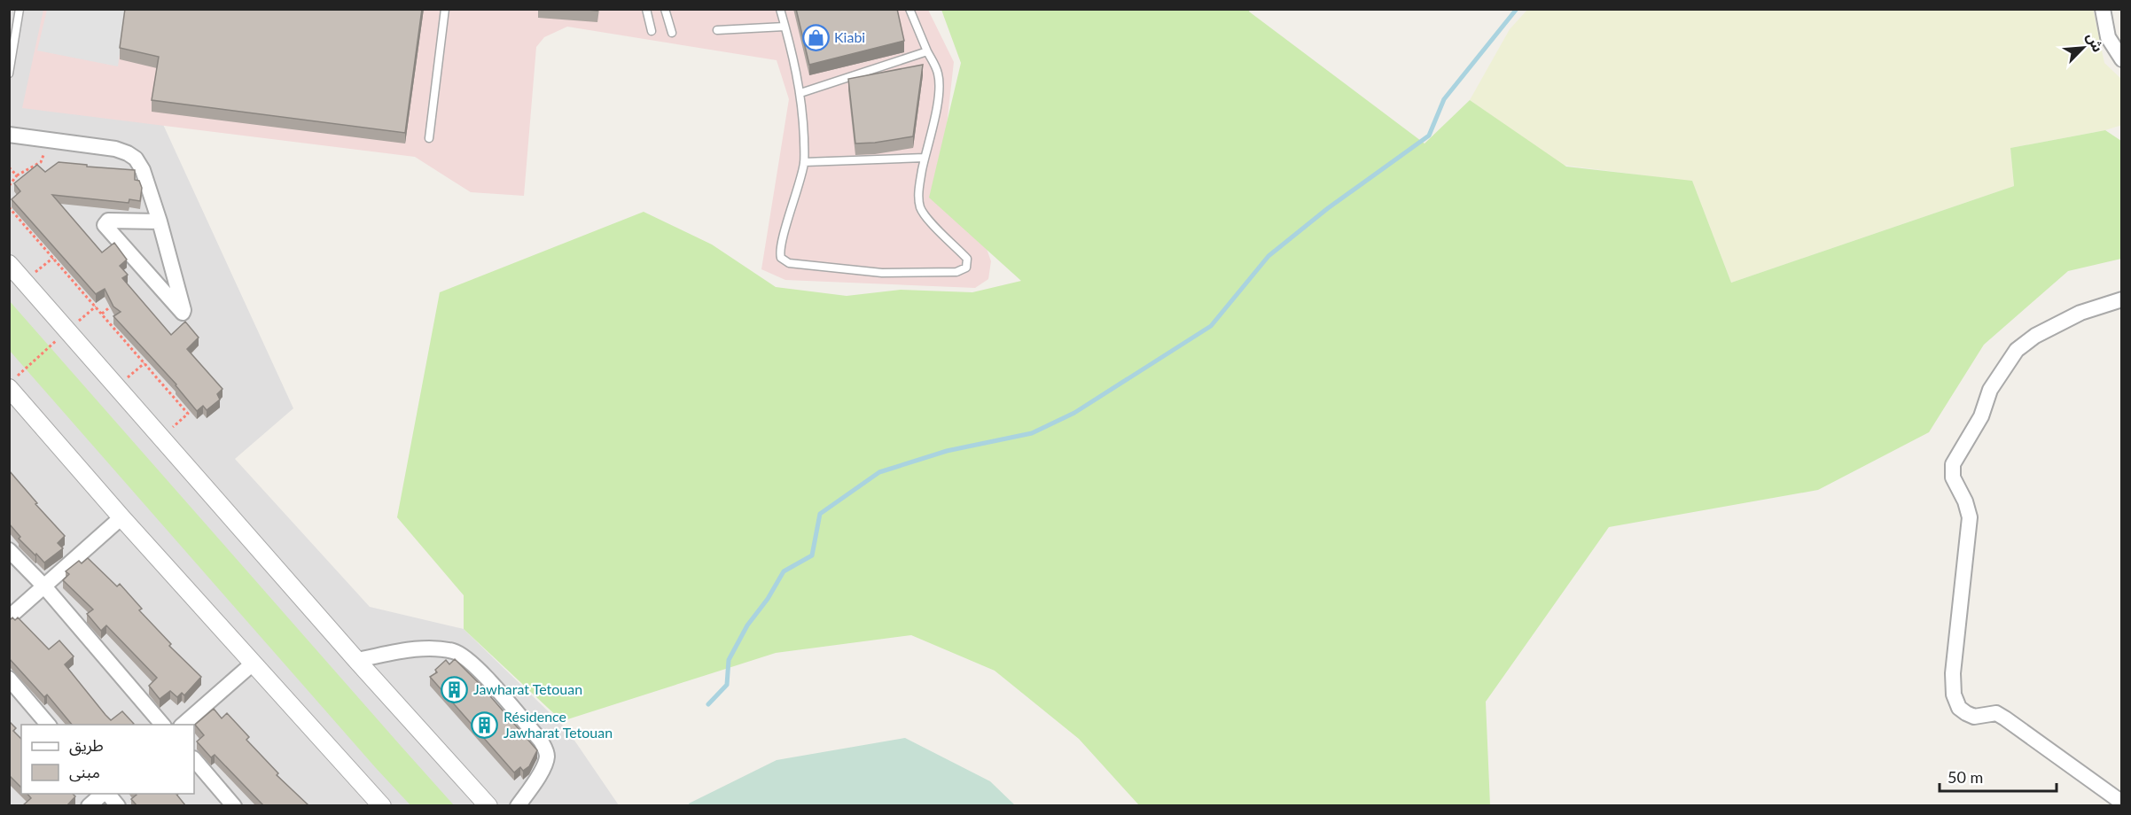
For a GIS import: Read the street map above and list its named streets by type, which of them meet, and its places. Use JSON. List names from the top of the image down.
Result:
{
  "places": {
    "shop": ["Kiabi"],
    "building": ["Jawharat Tetouan", "Résidence Jawharat Tetouan"]
  },
  "legend": ["طريق", "مبنى"],
  "scale_bar": "50 m",
  "north": "top right"
}
